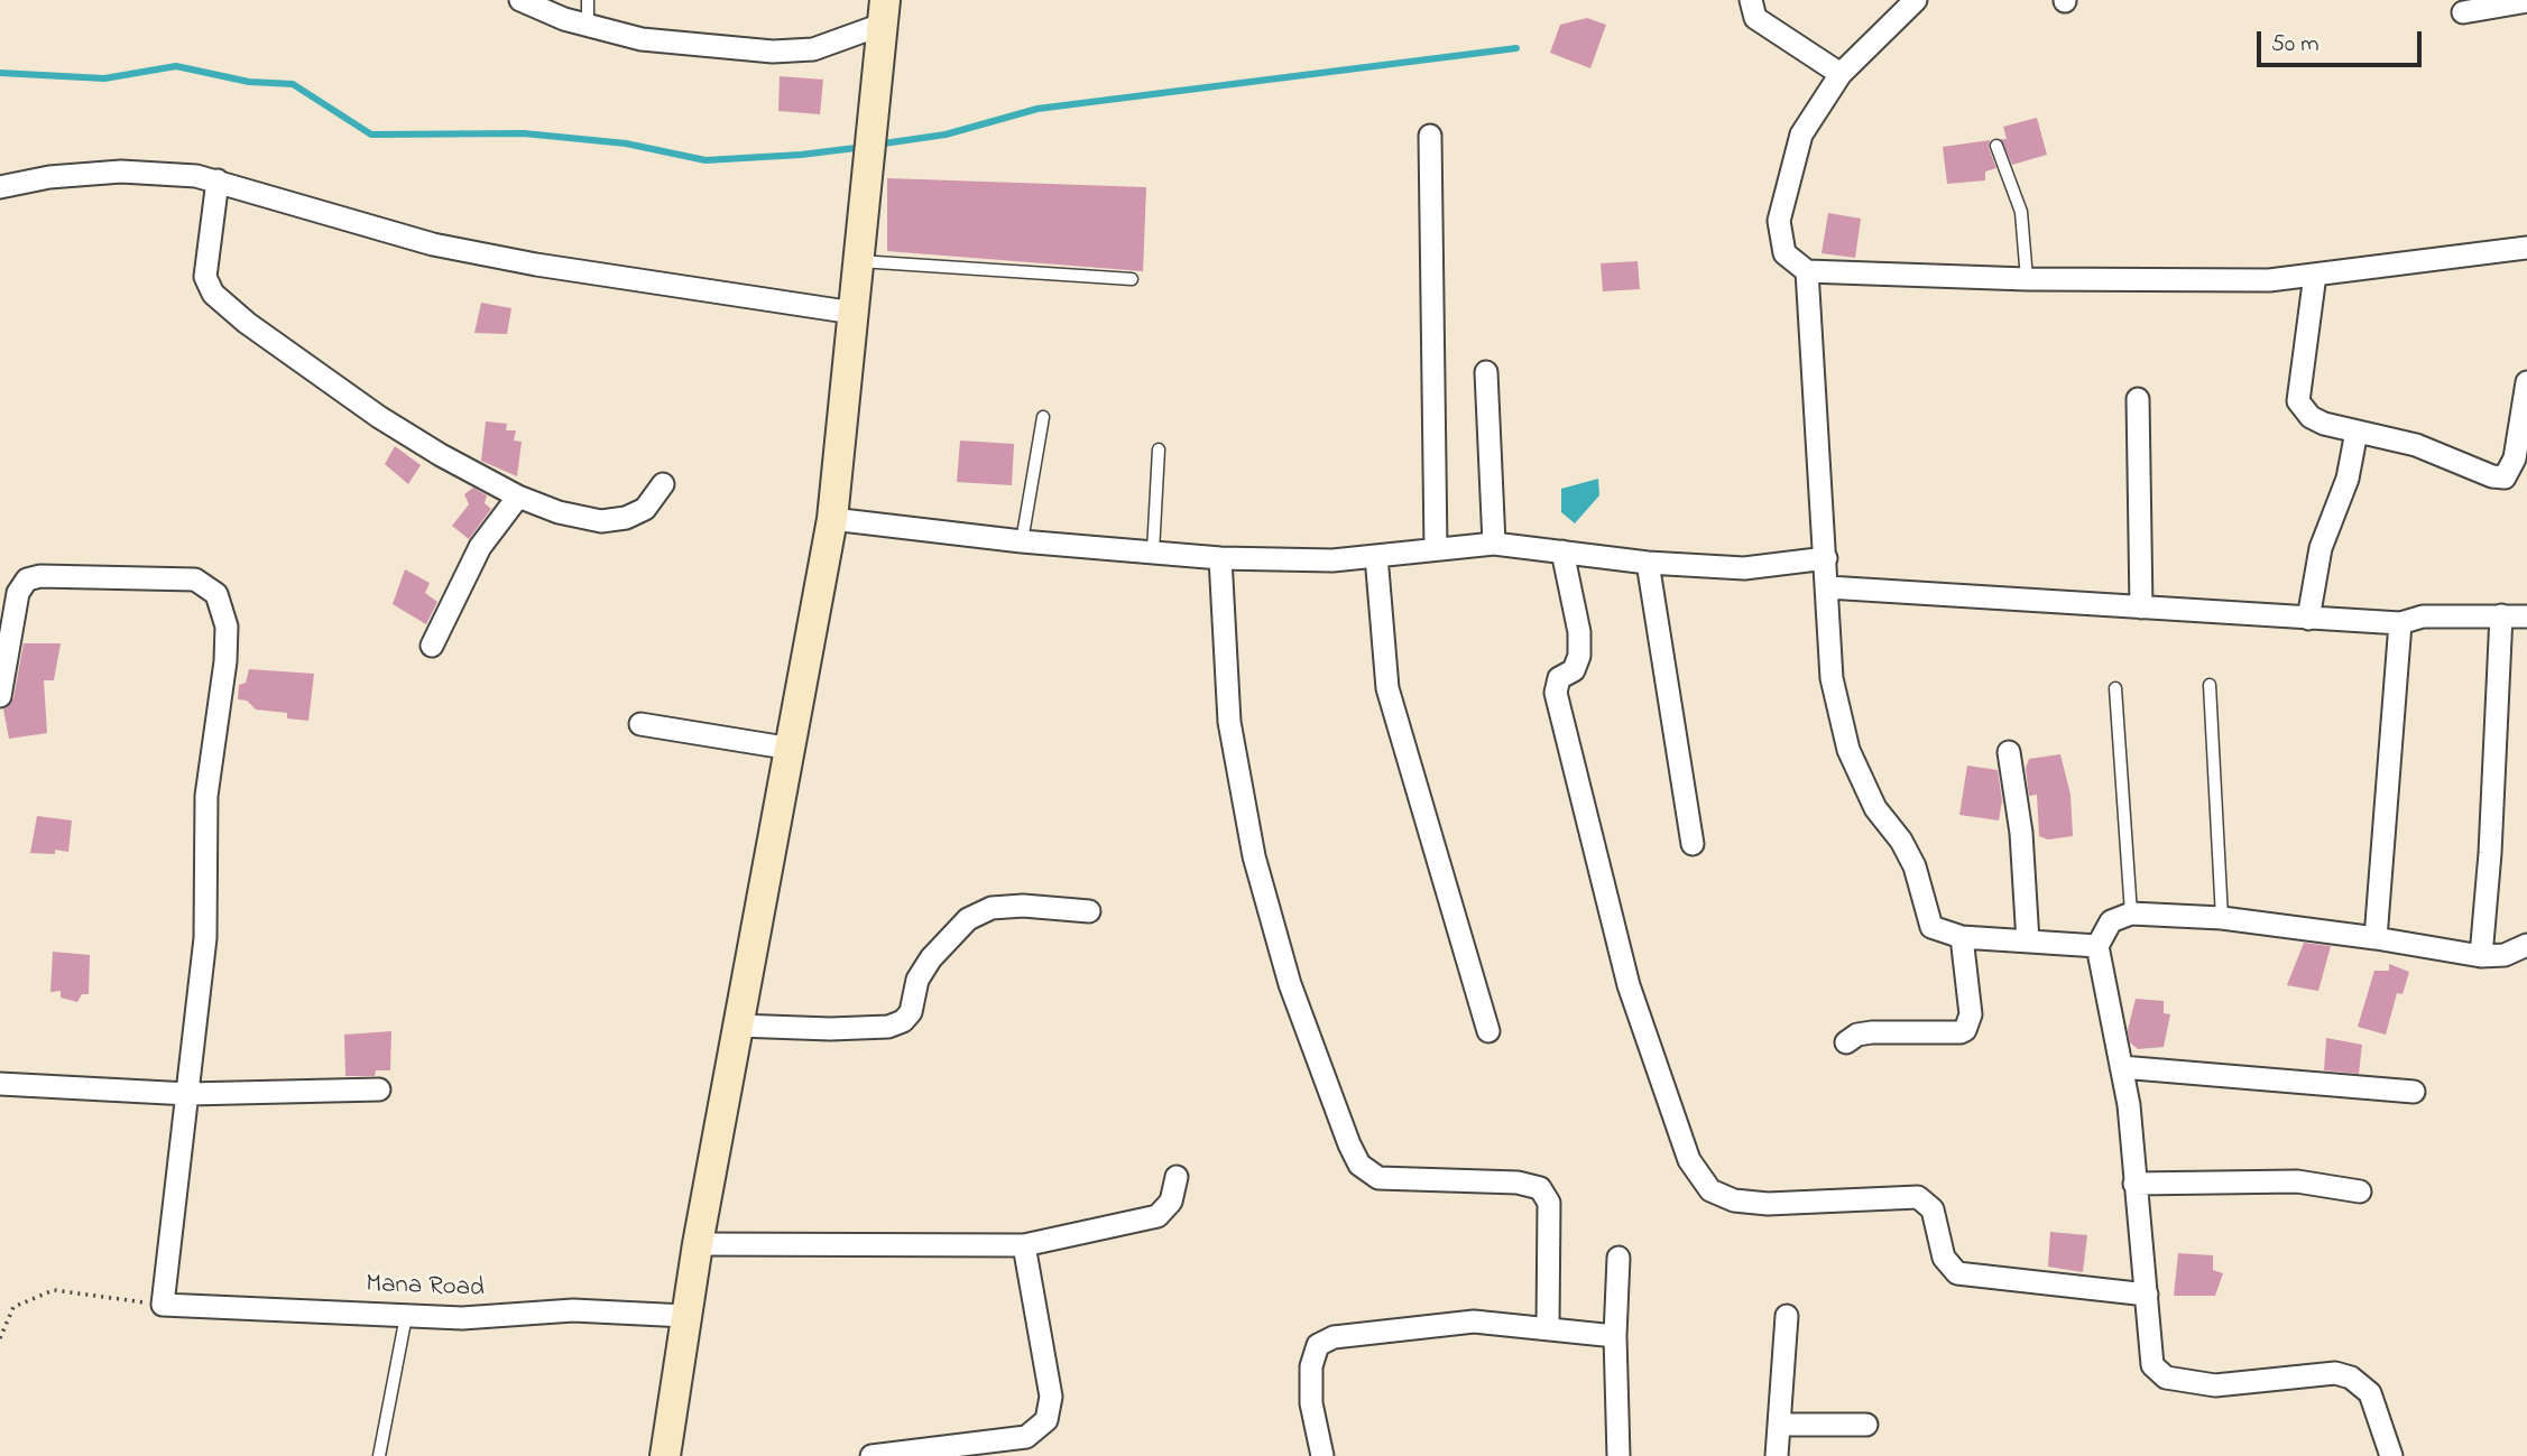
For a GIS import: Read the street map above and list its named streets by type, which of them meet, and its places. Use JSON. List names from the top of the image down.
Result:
{
  "streets": {
    "street": ["Mana Road"]
  },
  "scale_bar": "50 m"
}
